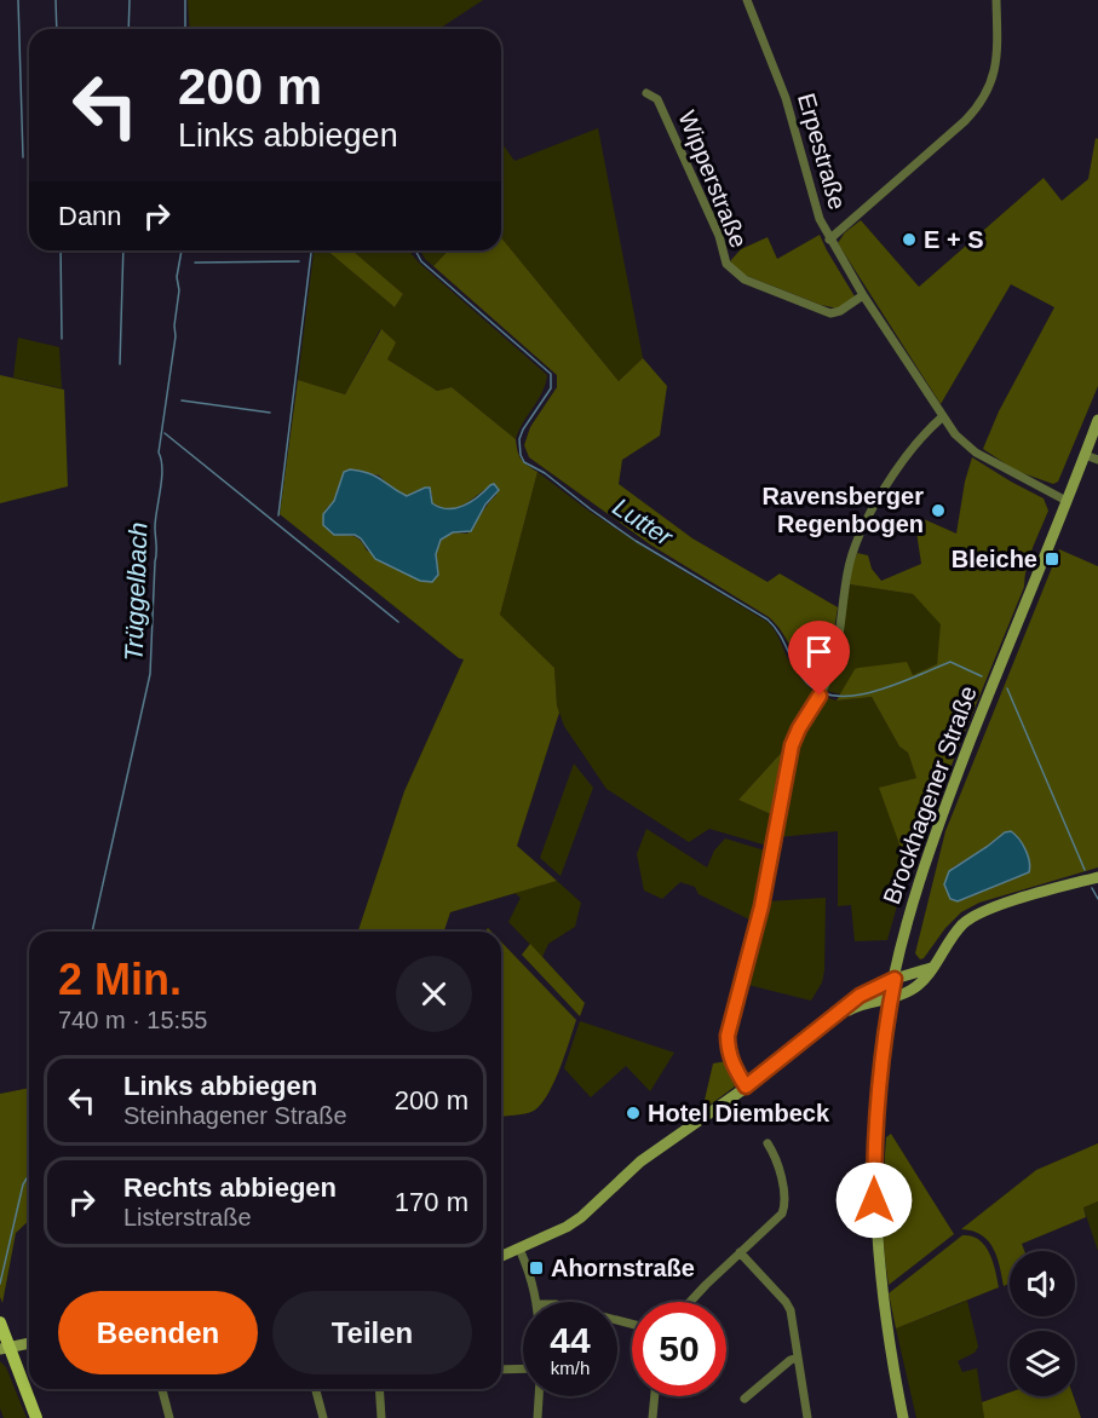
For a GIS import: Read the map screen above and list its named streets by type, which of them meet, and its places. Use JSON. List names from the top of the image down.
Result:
{
  "streets": {
    "main road": ["Brockhagener Straße"],
    "street": ["Erpestraße", "Wipperstraße"]
  },
  "crossings": [
    ["Erpestraße", "Wipperstraße"],
    ["Erpestraße", "Brockhagener Straße"]
  ],
  "water": ["Lutter", "Trüggelbach"],
  "places": {
    "other": ["E + S", "Ravensberger Regenbogen", "Hotel Diembeck"],
    "transit": ["Bleiche", "Ahornstraße"]
  },
  "page": {
    "turn": ["200 m", "Links abbiegen"],
    "then": "Dann",
    "heading": ["2 Min.", "740 m · 15:55"],
    "list": [
      {
        "name": "Links abbiegen",
        "note": "Steinhagener Straße",
        "value": "200 m"
      },
      {
        "name": "Rechts abbiegen",
        "note": "Listerstraße",
        "value": "170 m"
      }
    ],
    "buttons": ["Beenden", "Teilen"],
    "speed": "44 km/h",
    "limit": "50"
  }
}
